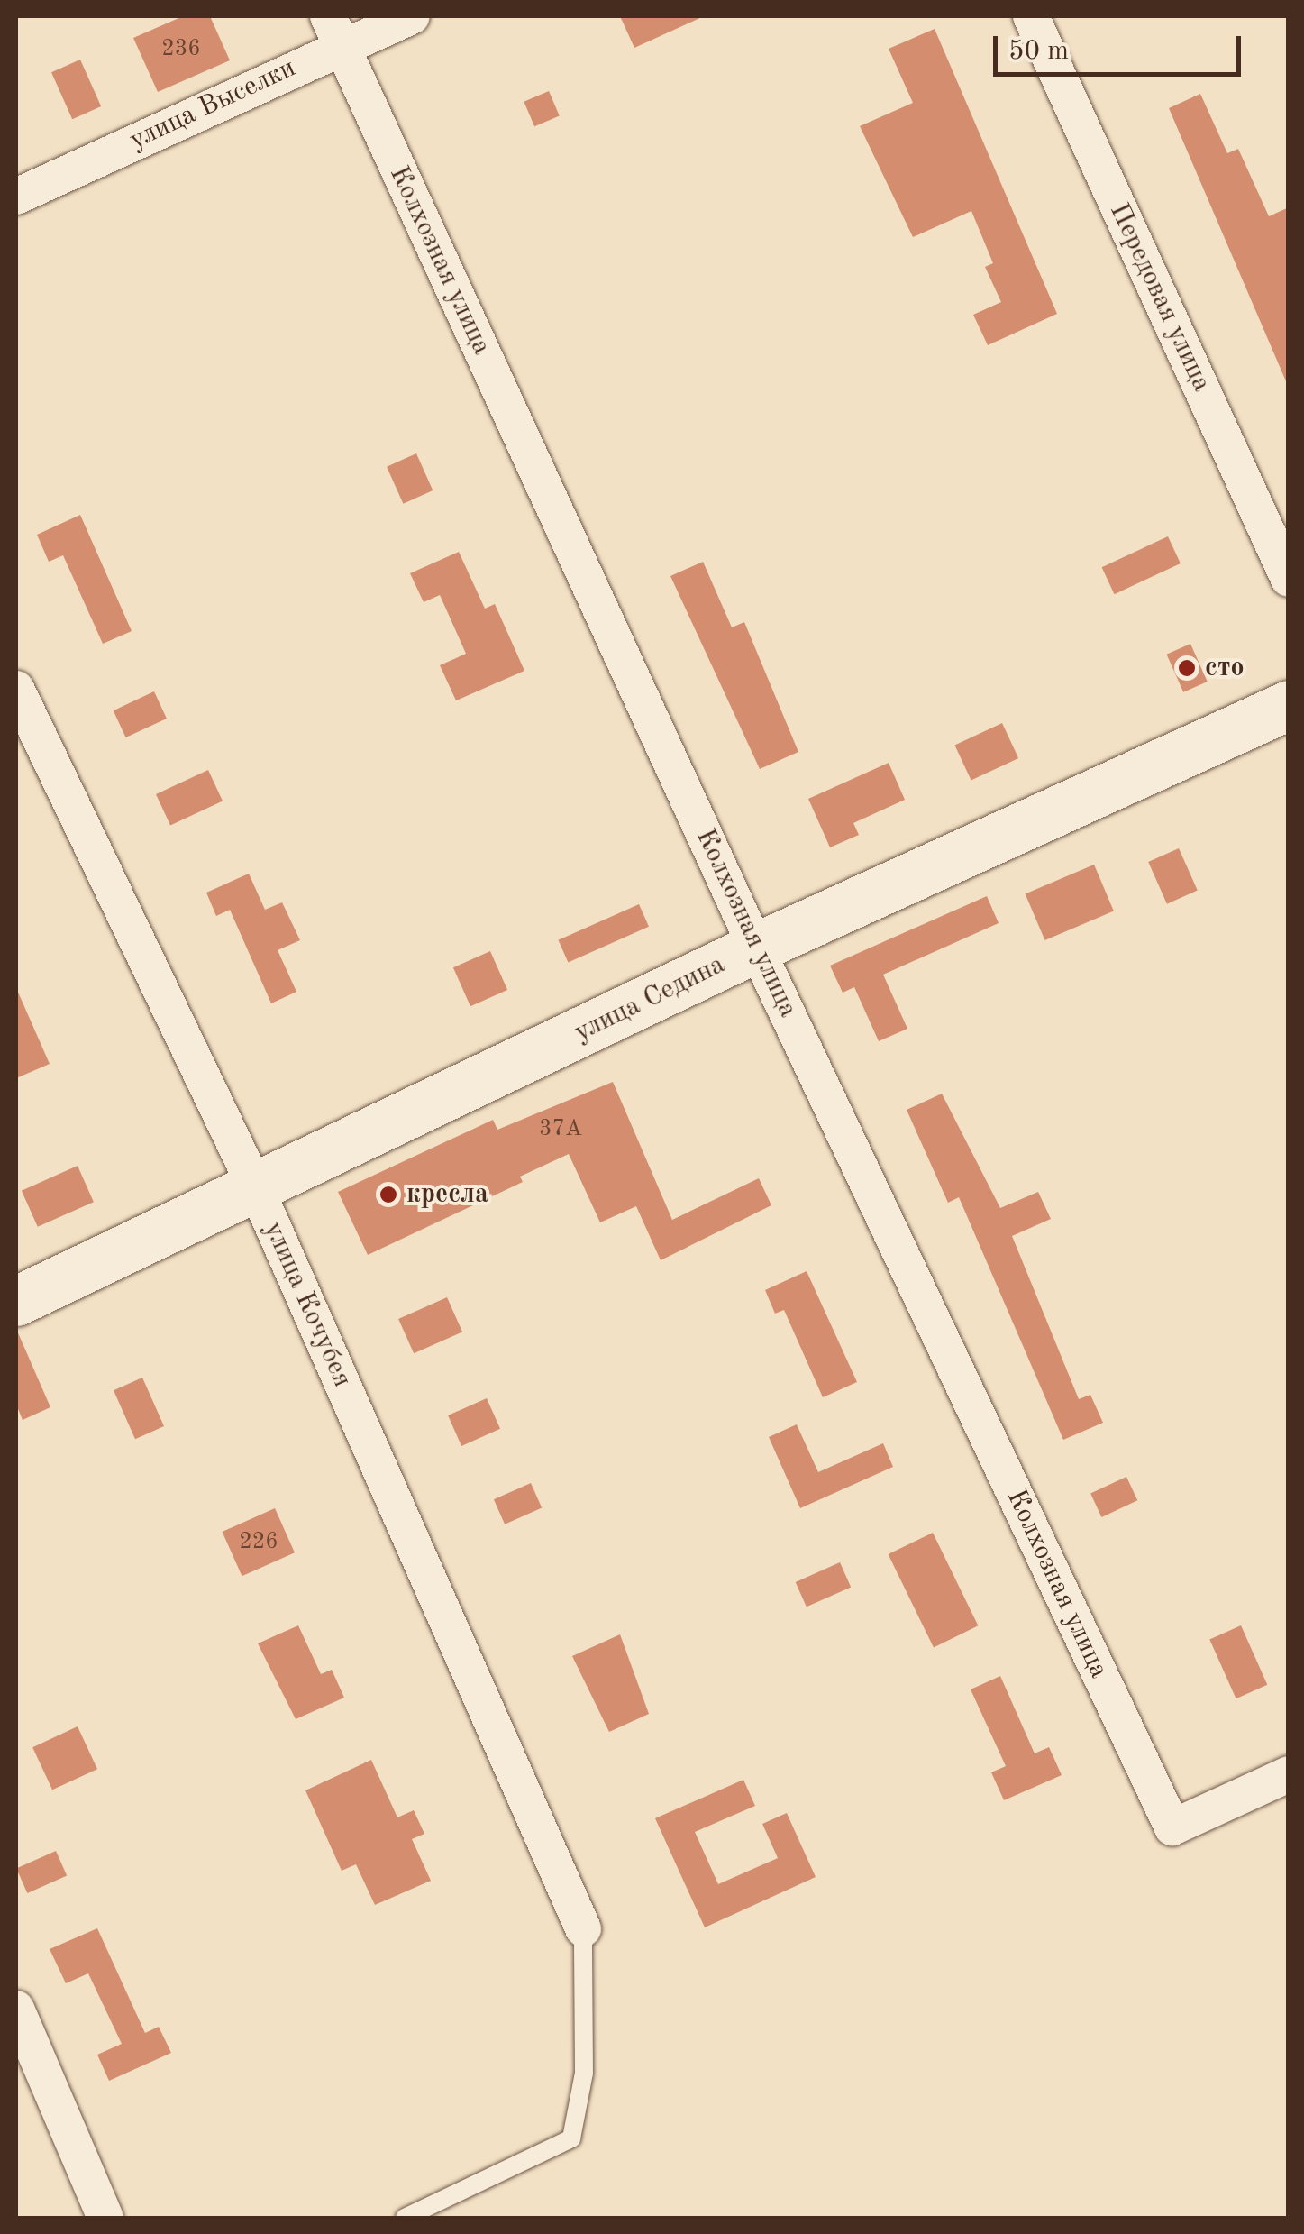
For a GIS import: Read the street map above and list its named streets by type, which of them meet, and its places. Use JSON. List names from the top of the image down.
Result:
{
  "streets": {
    "main road": ["улица Седина"],
    "street": [
      "улица Выселки",
      "Колхозная улица",
      "Передовая улица",
      "улица Кочубея"
    ]
  },
  "crossings": [
    ["улица Выселки", "Колхозная улица"],
    ["Колхозная улица", "улица Седина"],
    ["улица Седина", "улица Кочубея"]
  ],
  "places": ["сто", "кресла"],
  "house_numbers": ["236", "37А", "226"],
  "scale_bar": "50 m"
}
